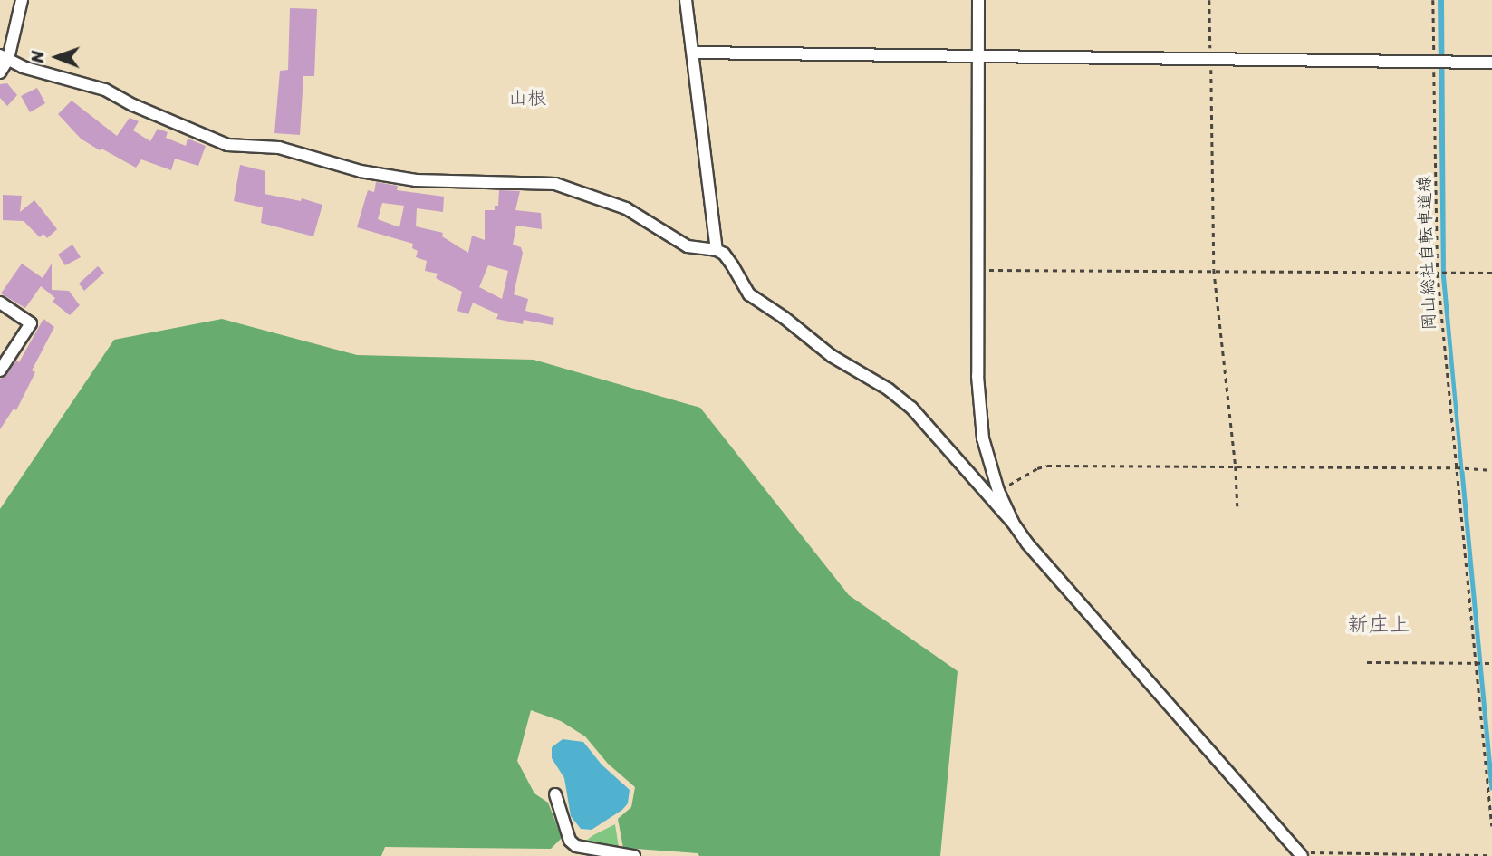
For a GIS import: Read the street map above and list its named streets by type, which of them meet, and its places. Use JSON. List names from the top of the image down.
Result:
{
  "streets": {
    "path": ["岡山総社自転車道線"]
  },
  "districts": ["山根", "新庄上"],
  "north": "left"
}
